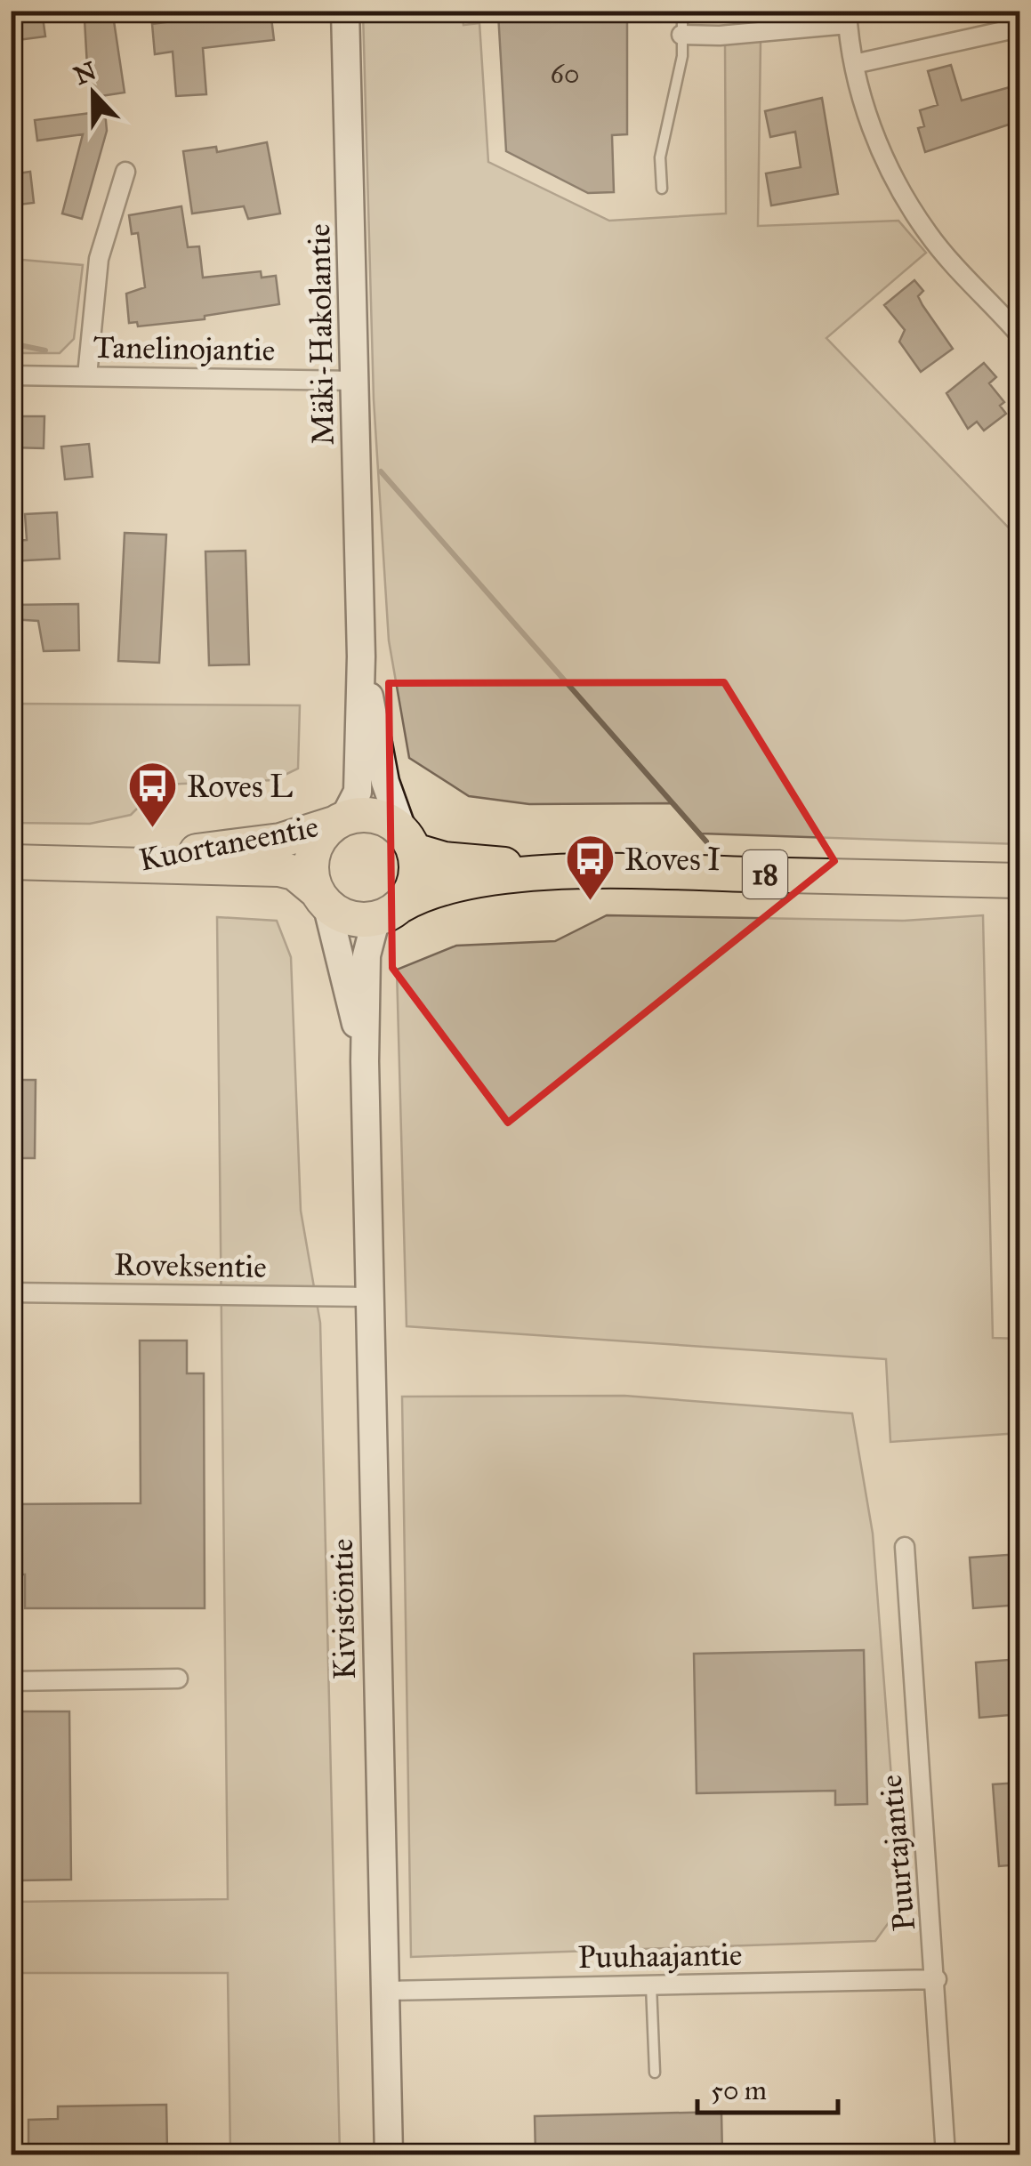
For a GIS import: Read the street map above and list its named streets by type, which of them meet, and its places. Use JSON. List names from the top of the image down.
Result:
{
  "streets": {
    "highway": ["Kuortaneentie", "18"],
    "main road": ["Mäki-Hakolantie", "Kivistöntie"],
    "street": [
      "Tanelinojantie",
      "Roveksentie",
      "Puurtajantie",
      "Puuhaajantie"
    ]
  },
  "crossings": [
    ["Mäki-Hakolantie", "Tanelinojantie"],
    ["Mäki-Hakolantie", "Kuortaneentie"],
    ["Mäki-Hakolantie", "18"],
    ["Mäki-Hakolantie", "Kivistöntie"],
    ["Kuortaneentie", "18"],
    ["Kuortaneentie", "Kivistöntie"],
    ["18", "Kivistöntie"],
    ["Roveksentie", "Kivistöntie"],
    ["Kivistöntie", "Puuhaajantie"],
    ["Puurtajantie", "Puuhaajantie"]
  ],
  "places": {
    "bus stop": ["Roves L", "Roves I"]
  },
  "house_numbers": ["60"],
  "scale_bar": "50 m",
  "north": "top"
}
